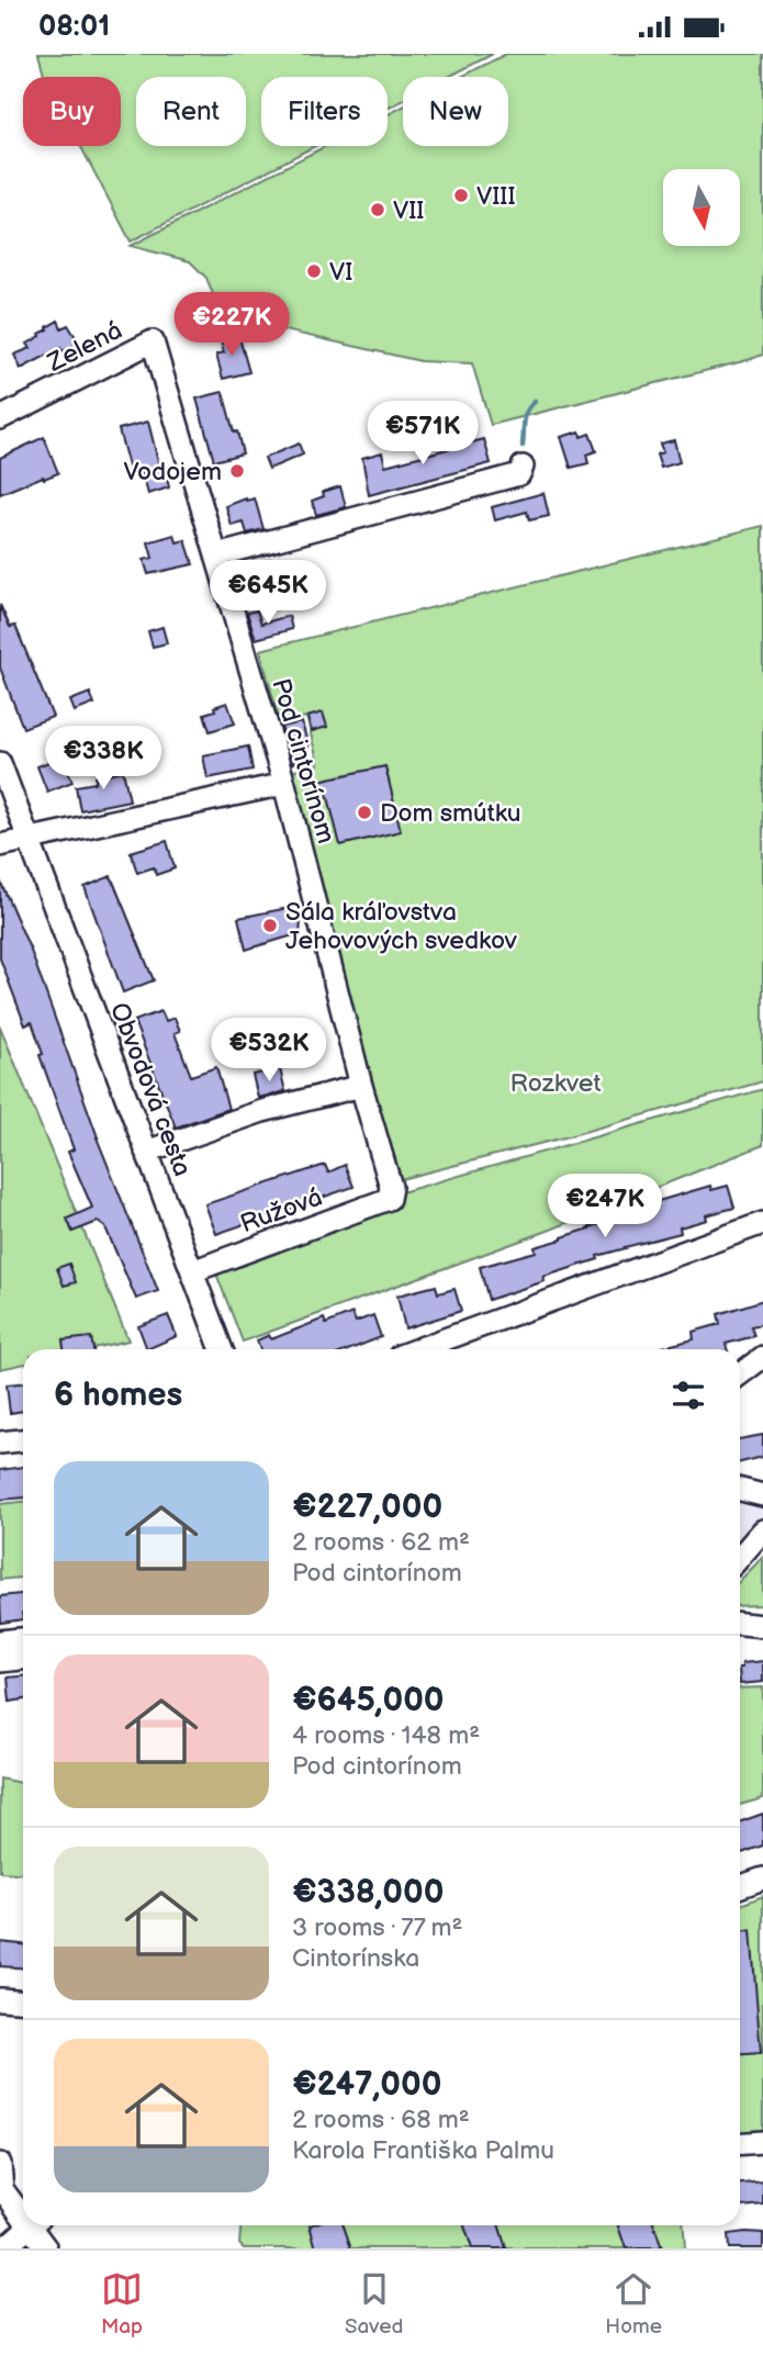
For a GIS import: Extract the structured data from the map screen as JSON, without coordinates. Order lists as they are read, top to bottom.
{
  "streets": {
    "street": [
      "Zelená",
      "Pod cintorínom",
      "Obvodová cesta",
      "Ružová"
    ]
  },
  "crossings": [
    ["Zelená", "Pod cintorínom"],
    ["Pod cintorínom", "Ružová"],
    ["Obvodová cesta", "Ružová"]
  ],
  "parks": ["Rozkvet"],
  "places": [
    "VIII",
    "VII",
    "VI",
    "Vodojem",
    "Dom smútku",
    "Sála kráľovstva Jehovových svedkov"
  ],
  "north": "bottom",
  "page": {
    "status": "08:01",
    "chip": [
      "Buy",
      "Rent",
      "Filters",
      "New"
    ],
    "price": [
      "€227K",
      "€571K",
      "€645K",
      "€338K",
      "€532K",
      "€247K"
    ],
    "heading": "6 homes",
    "list": [
      {
        "name": "€227,000",
        "note": "2 rooms · 62 m² · Pod cintorínom"
      },
      {
        "name": "€645,000",
        "note": "4 rooms · 148 m² · Pod cintorínom"
      },
      {
        "name": "€338,000",
        "note": "3 rooms · 77 m² · Cintorínska"
      },
      {
        "name": "€247,000",
        "note": "2 rooms · 68 m² · Karola Františka Palmu"
      }
    ],
    "tabs": ["Map", "Saved", "Home"]
  }
}
